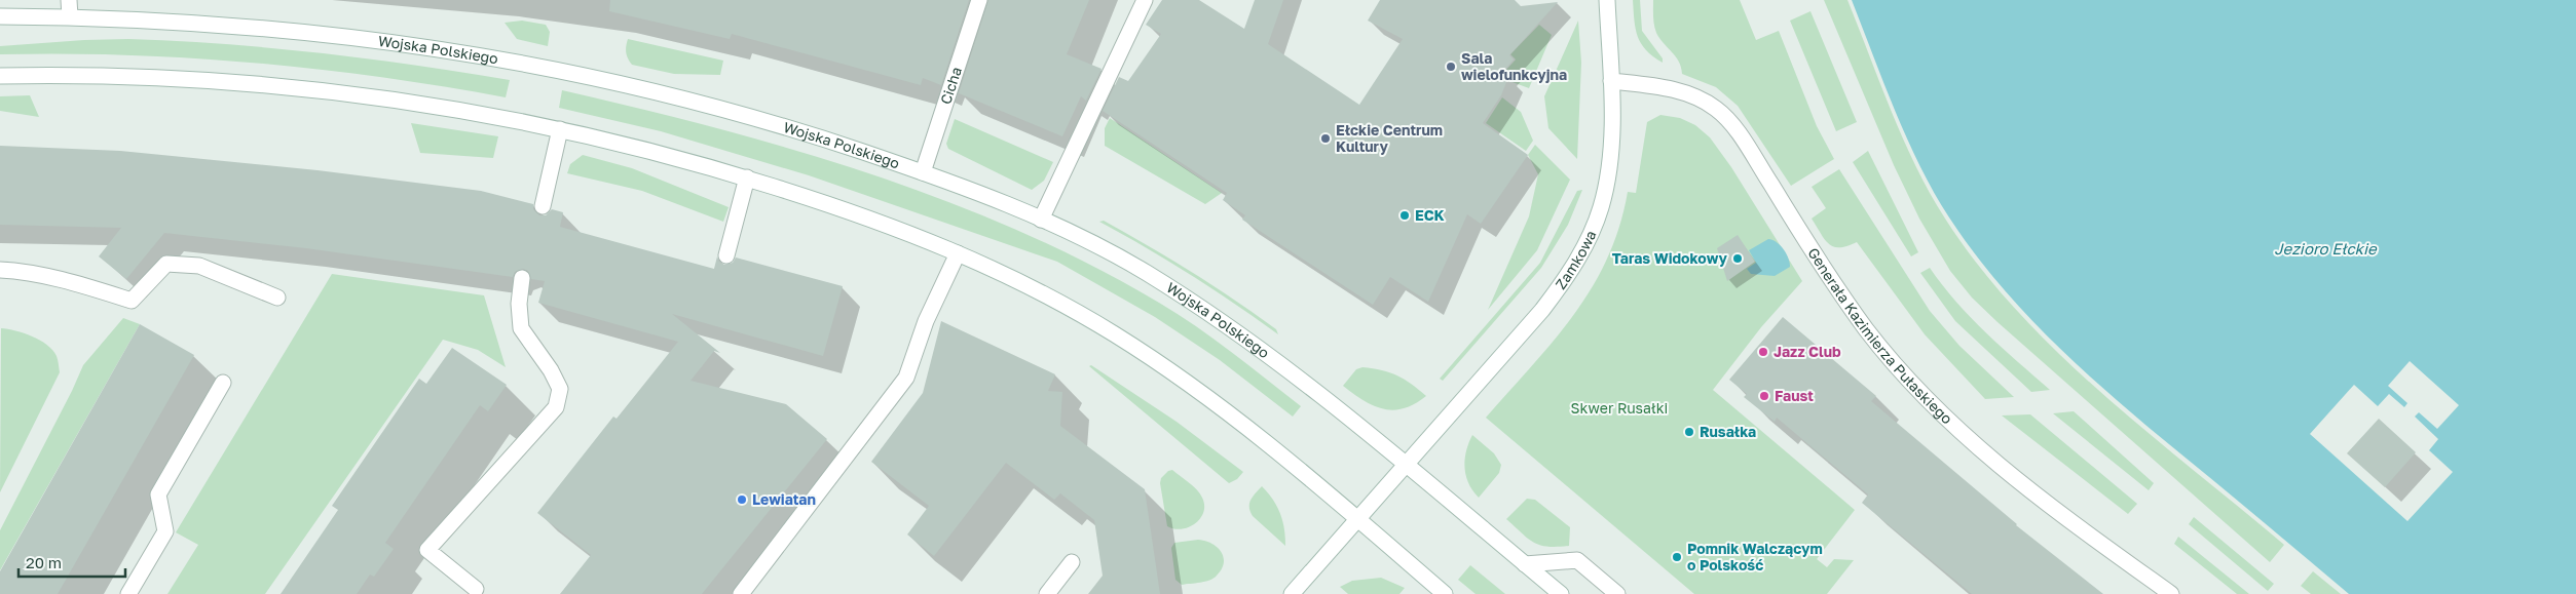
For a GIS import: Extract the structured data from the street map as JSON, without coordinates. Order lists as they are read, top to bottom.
{
  "streets": {
    "street": [
      "Wojska Polskiego",
      "Cicha",
      "Zamkowa",
      "Generała Kazimierza Pułaskiego"
    ]
  },
  "crossings": [
    ["Wojska Polskiego", "Cicha"],
    ["Wojska Polskiego", "Zamkowa"],
    ["Zamkowa", "Generała Kazimierza Pułaskiego"]
  ],
  "water": ["Jezioro Ełckie"],
  "parks": ["Skwer Rusałki"],
  "places": [
    "Sala wielofunkcyjna",
    "Ełckie Centrum Kultury",
    "ECK",
    "Taras Widokowy",
    "Jazz Club",
    "Faust",
    "Rusałka",
    "Lewiatan",
    "Pomnik Walczącym o Polskość"
  ],
  "scale_bar": "20 m"
}
